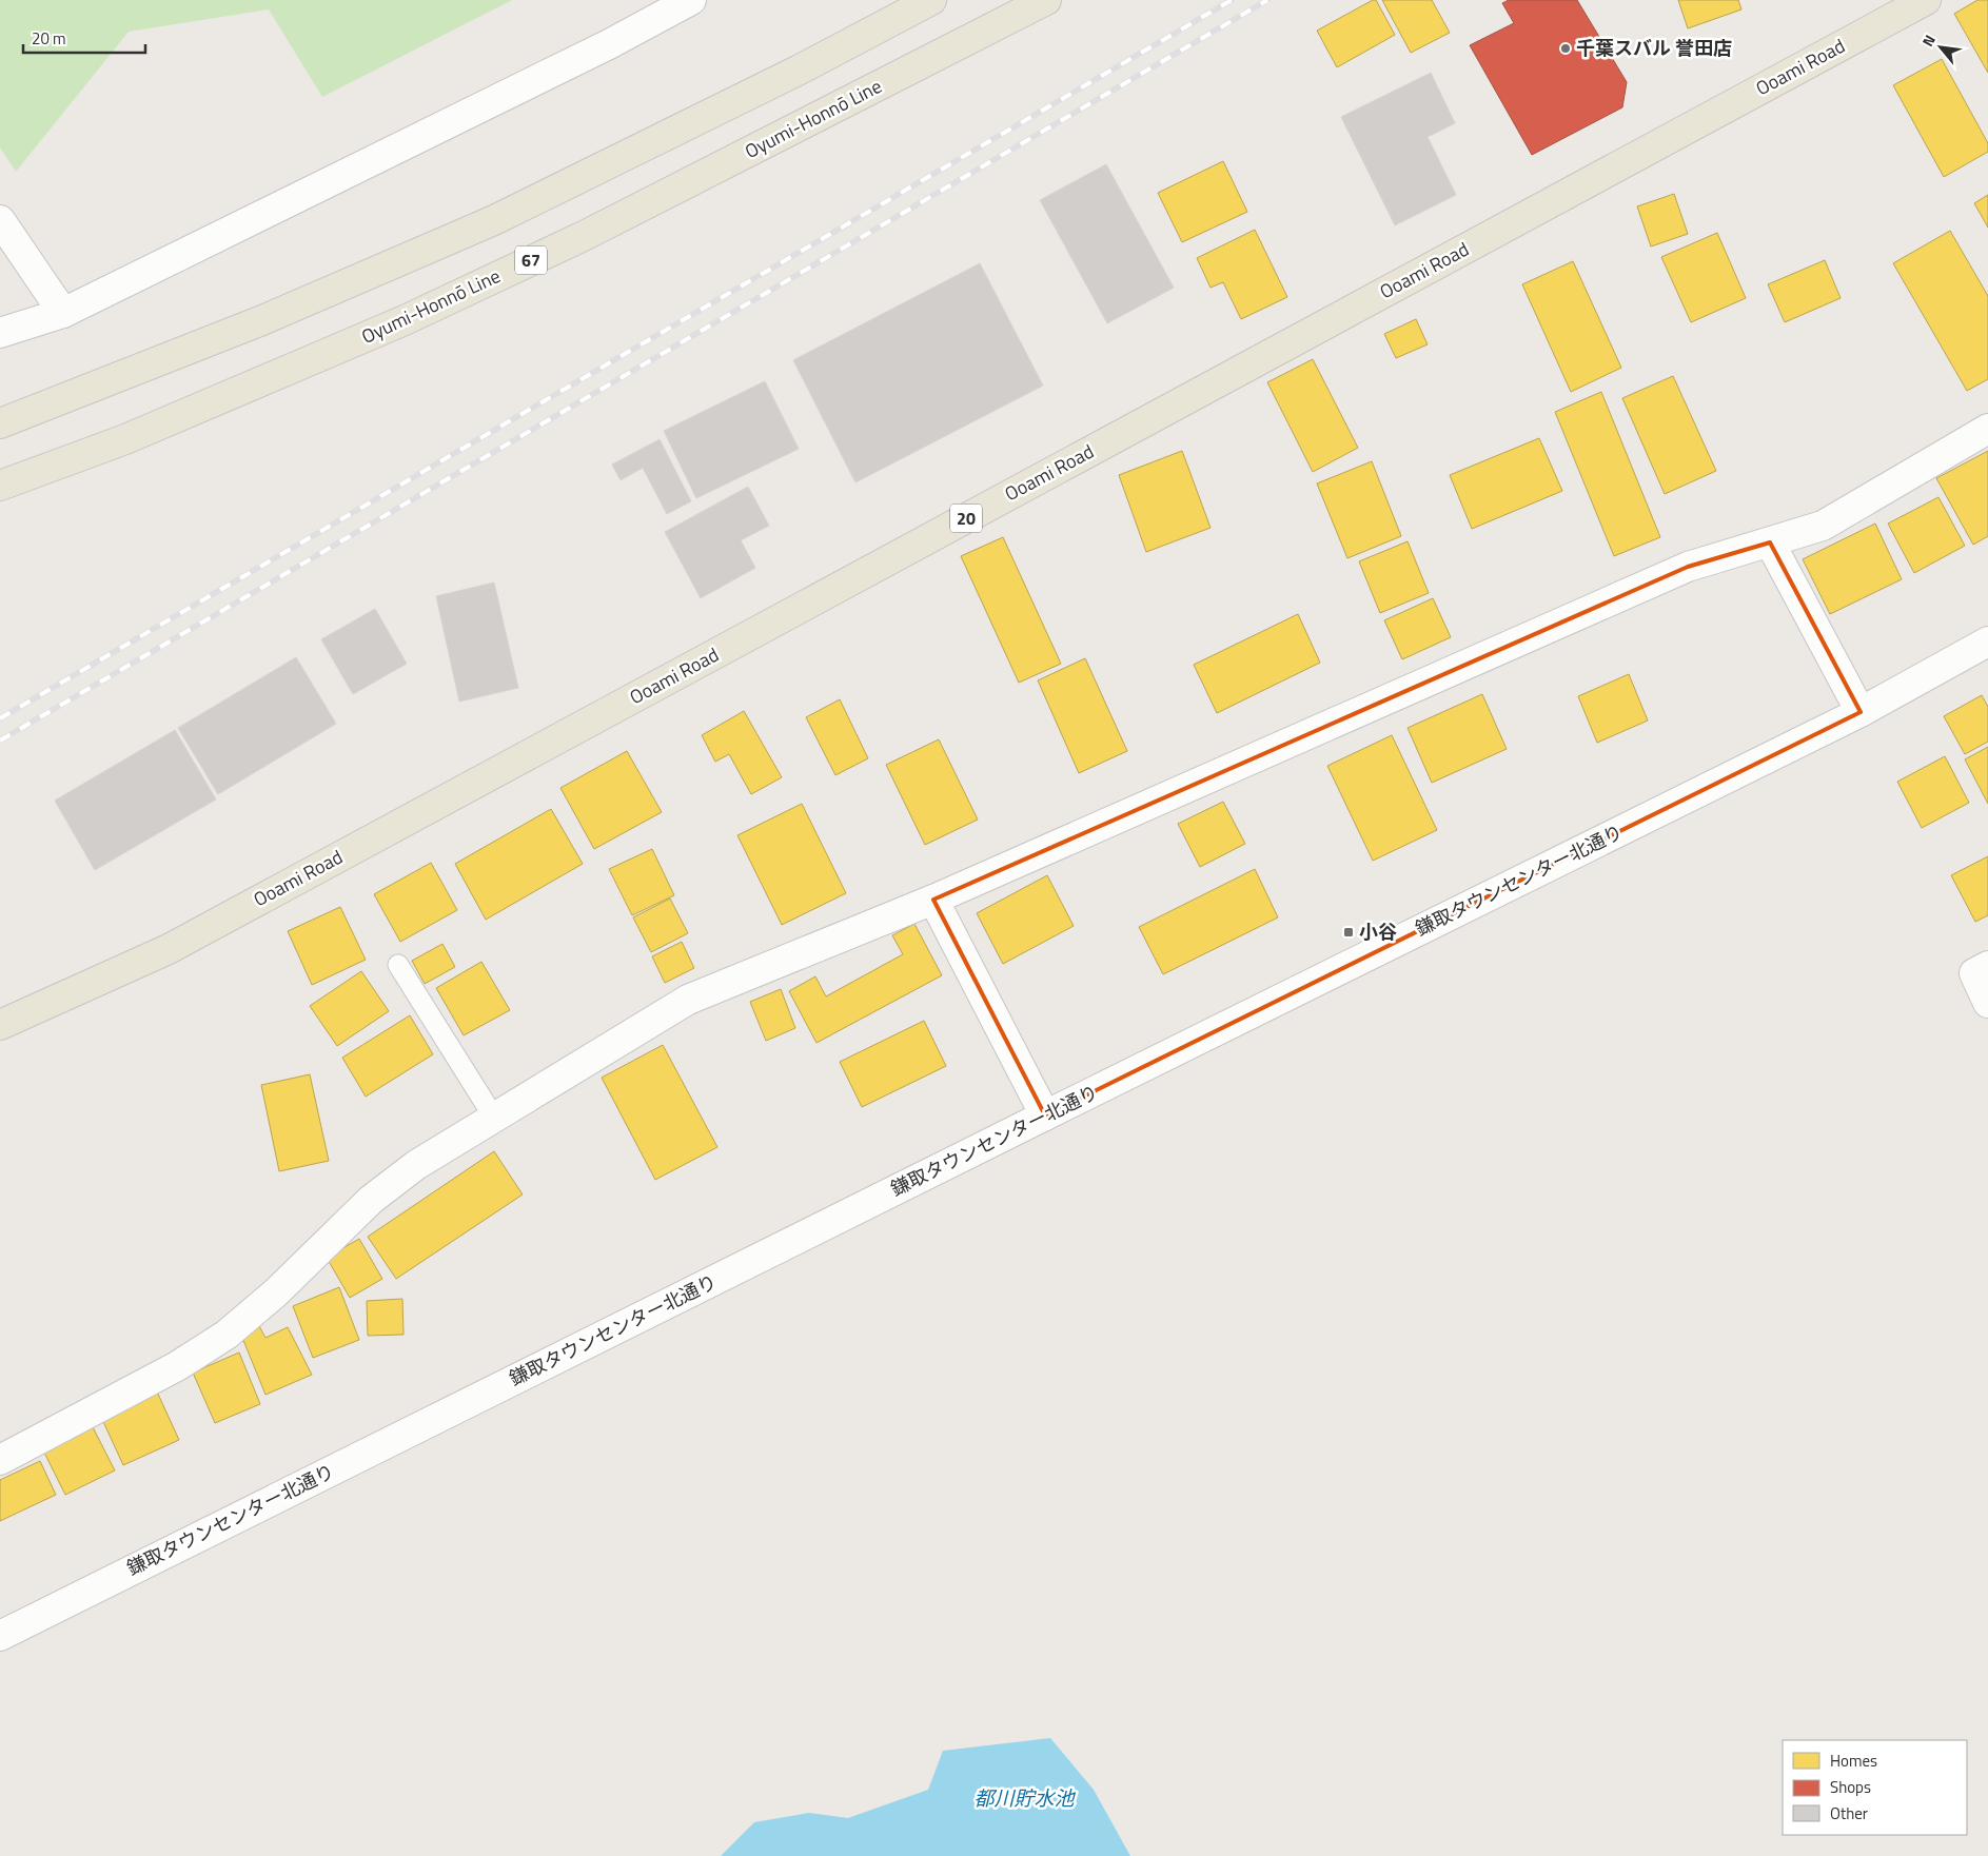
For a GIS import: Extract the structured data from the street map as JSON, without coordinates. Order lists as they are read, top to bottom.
{
  "streets": {
    "main road": [
      "Ooami Road",
      "Oyumi-Honnō Line",
      "67",
      "20"
    ],
    "street": ["鎌取タウンセンター北通り"]
  },
  "water": ["都川貯水池"],
  "places": {
    "other": ["千葉スバル 誉田店"],
    "transit": ["小谷"]
  },
  "legend": ["Homes", "Shops", "Other"],
  "scale_bar": "20 m",
  "north": "top left"
}
